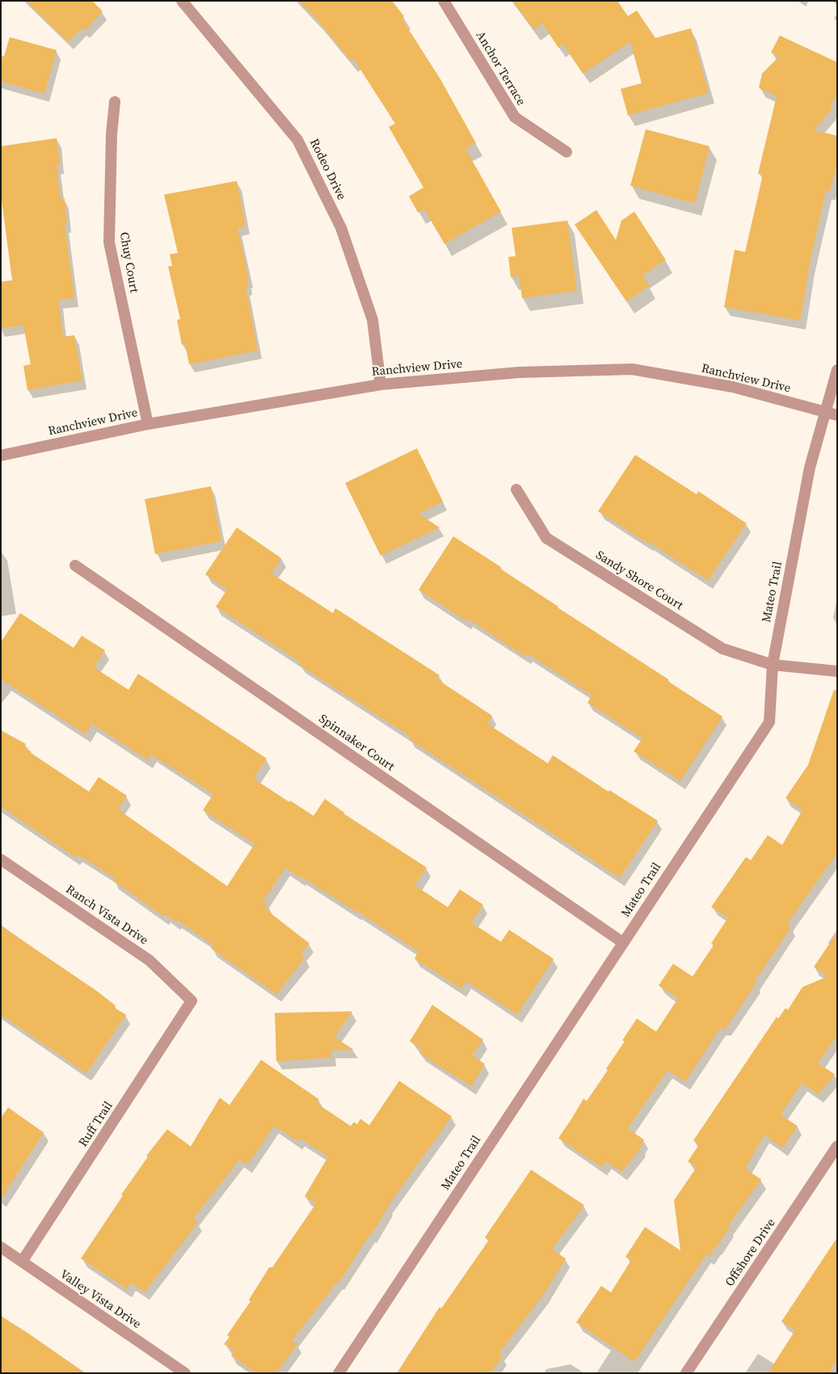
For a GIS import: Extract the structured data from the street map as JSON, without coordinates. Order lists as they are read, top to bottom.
{
  "streets": {
    "street": [
      "Anchor Terrace",
      "Rodeo Drive",
      "Chuy Court",
      "Ranchview Drive",
      "Sandy Shore Court",
      "Mateo Trail",
      "Spinnaker Court",
      "Ranch Vista Drive",
      "Ruff Trail",
      "Offshore Drive",
      "Valley Vista Drive"
    ]
  },
  "crossings": [
    ["Rodeo Drive", "Ranchview Drive"],
    ["Chuy Court", "Ranchview Drive"],
    ["Ranchview Drive", "Mateo Trail"],
    ["Sandy Shore Court", "Mateo Trail"],
    ["Mateo Trail", "Spinnaker Court"],
    ["Ranch Vista Drive", "Ruff Trail"],
    ["Ruff Trail", "Valley Vista Drive"]
  ]
}
